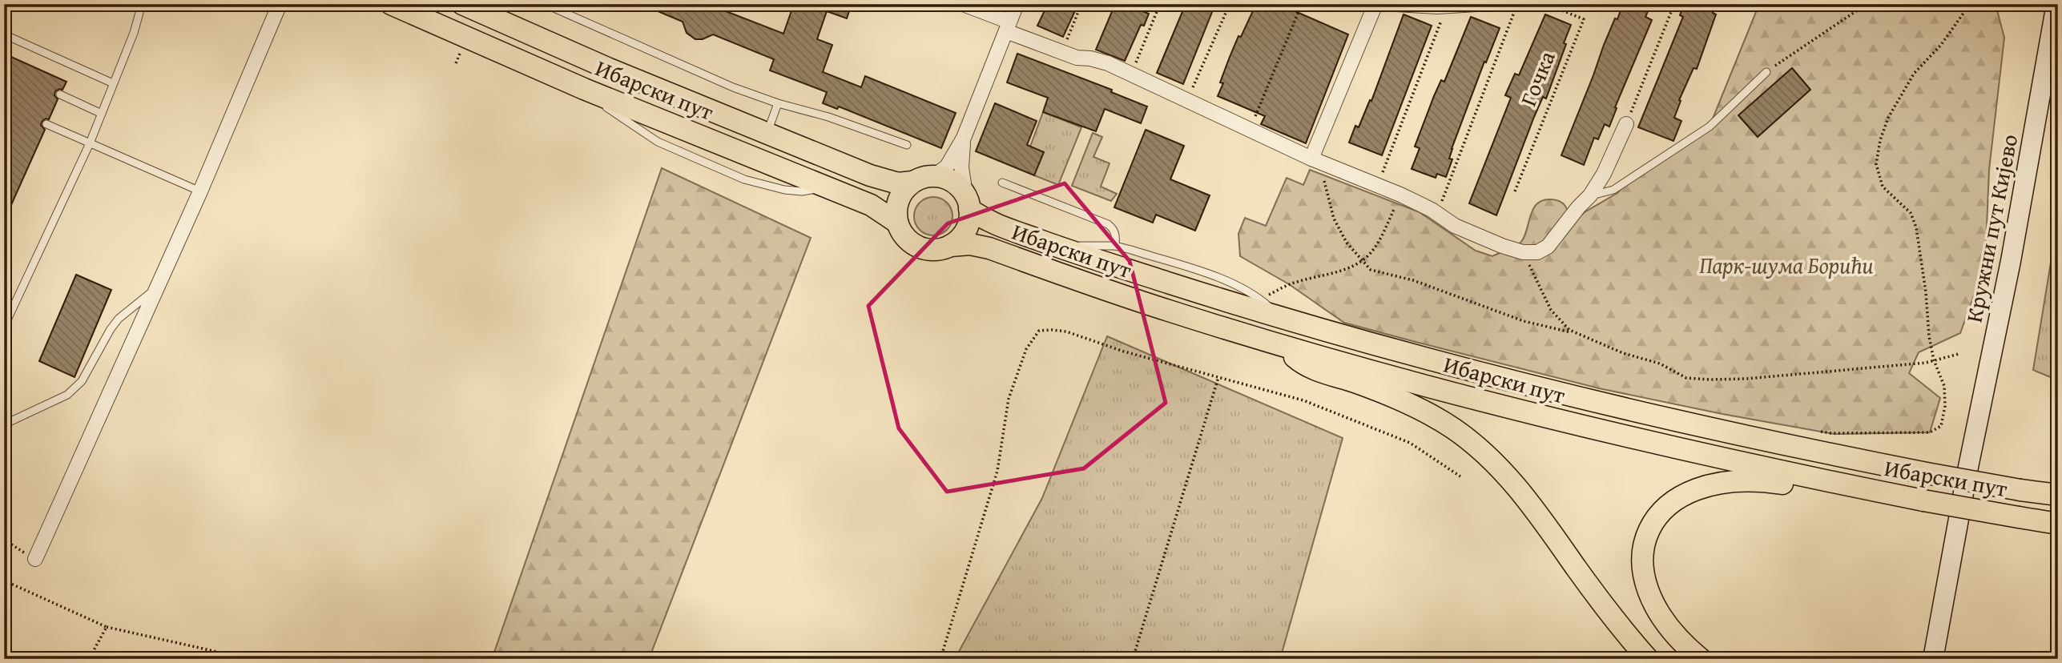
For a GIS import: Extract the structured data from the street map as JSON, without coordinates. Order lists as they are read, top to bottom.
{
  "streets": {
    "main road": ["Ибарски пут", "Кружни пут Кијево"],
    "path": ["Гочка"]
  },
  "parks": ["Парк-шума Борићи"]
}
